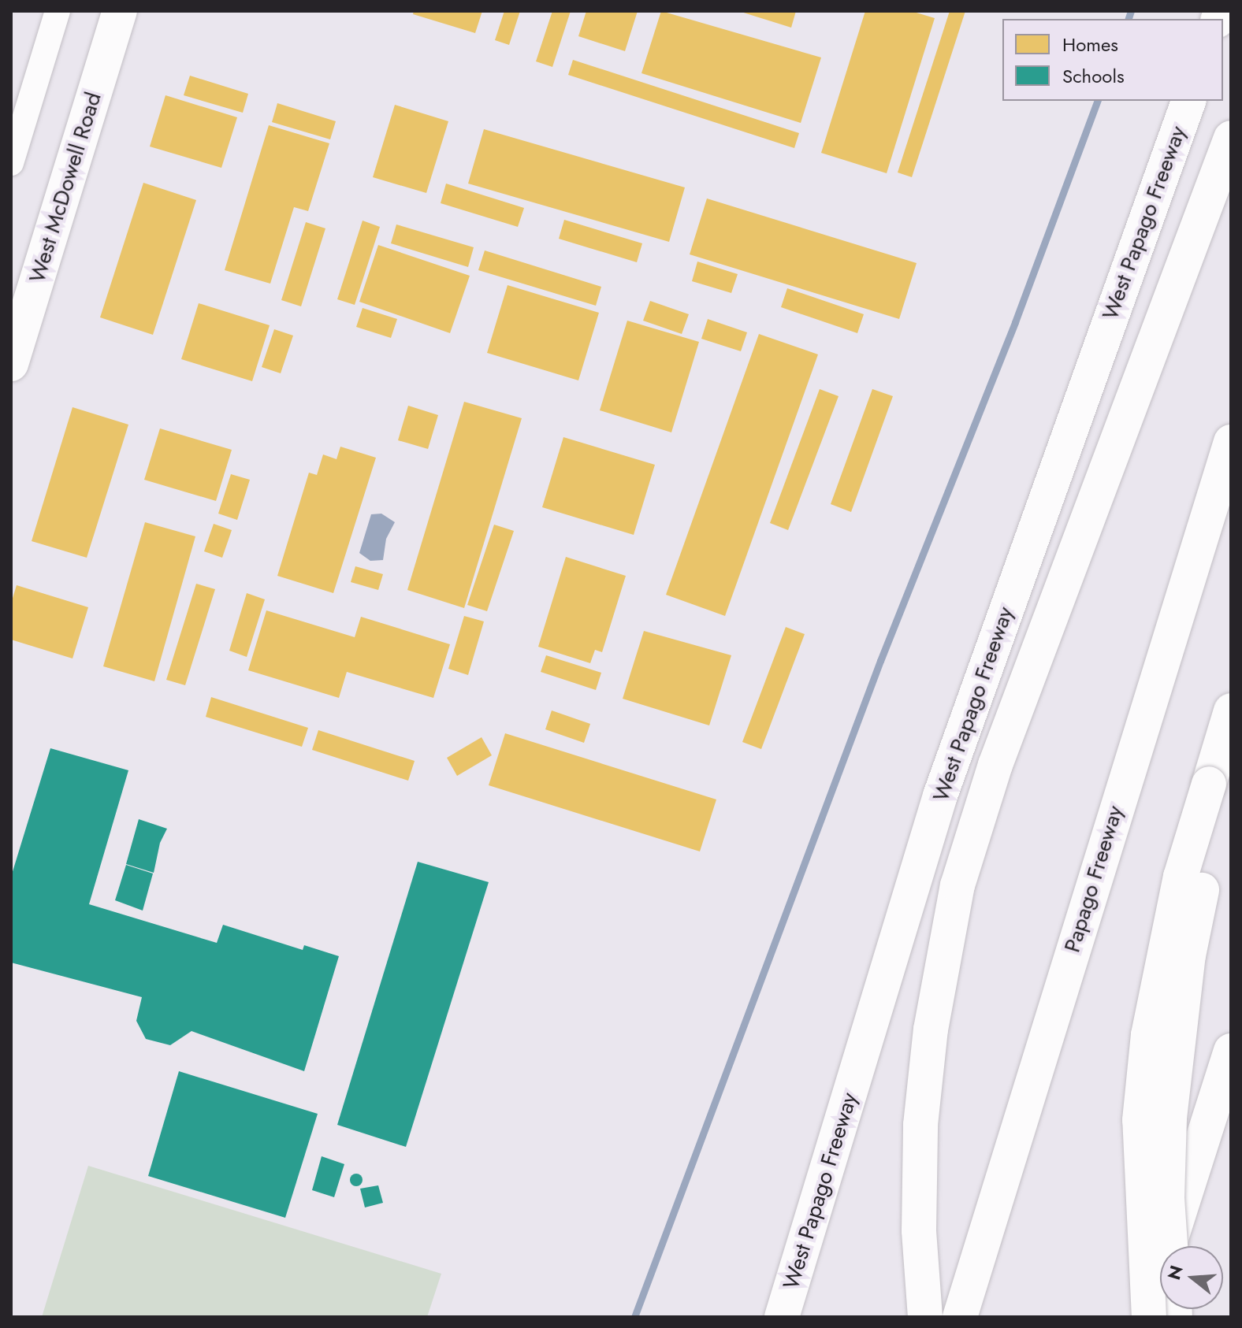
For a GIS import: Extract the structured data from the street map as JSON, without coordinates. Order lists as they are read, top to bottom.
{
  "streets": {
    "main road": ["West McDowell Road", "West Papago Freeway", "Papago Freeway"]
  },
  "legend": ["Homes", "Schools"],
  "north": "left"
}
